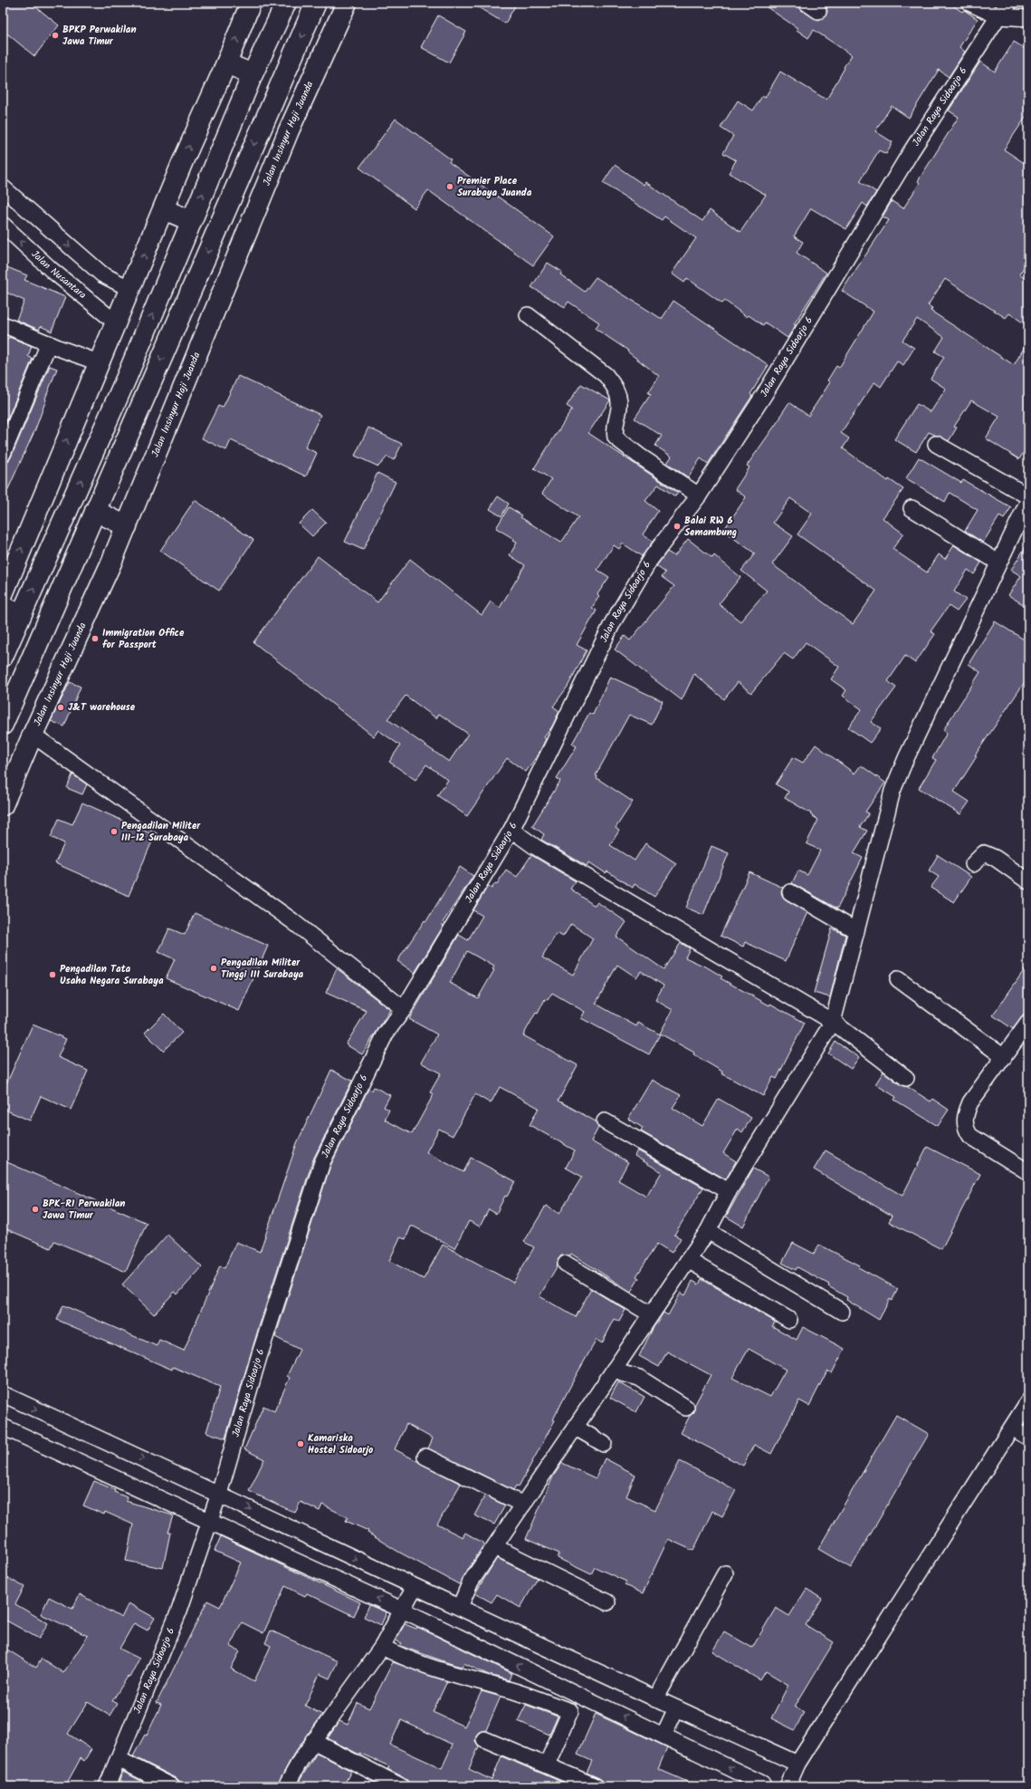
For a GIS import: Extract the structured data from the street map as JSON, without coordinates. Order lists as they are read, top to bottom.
{
  "streets": {
    "main road": ["Jalan Insinyur Haji Juanda"],
    "street": ["Jalan Raya Sidoarjo 6", "Jalan Nusantara"]
  },
  "places": [
    "BPKP Perwakilan Jawa Timur",
    "Premier Place Surabaya Juanda",
    "Balai RW 6 Semambung",
    "Immigration Office for Passport",
    "J&T warehouse",
    "Pengadilan Militer III-12 Surabaya",
    "Pengadilan Militer Tinggi III Surabaya",
    "Pengadilan Tata Usaha Negara Surabaya",
    "BPK-RI Perwakilan Jawa Timur",
    "Kamariska Hostel Sidoarjo"
  ]
}
